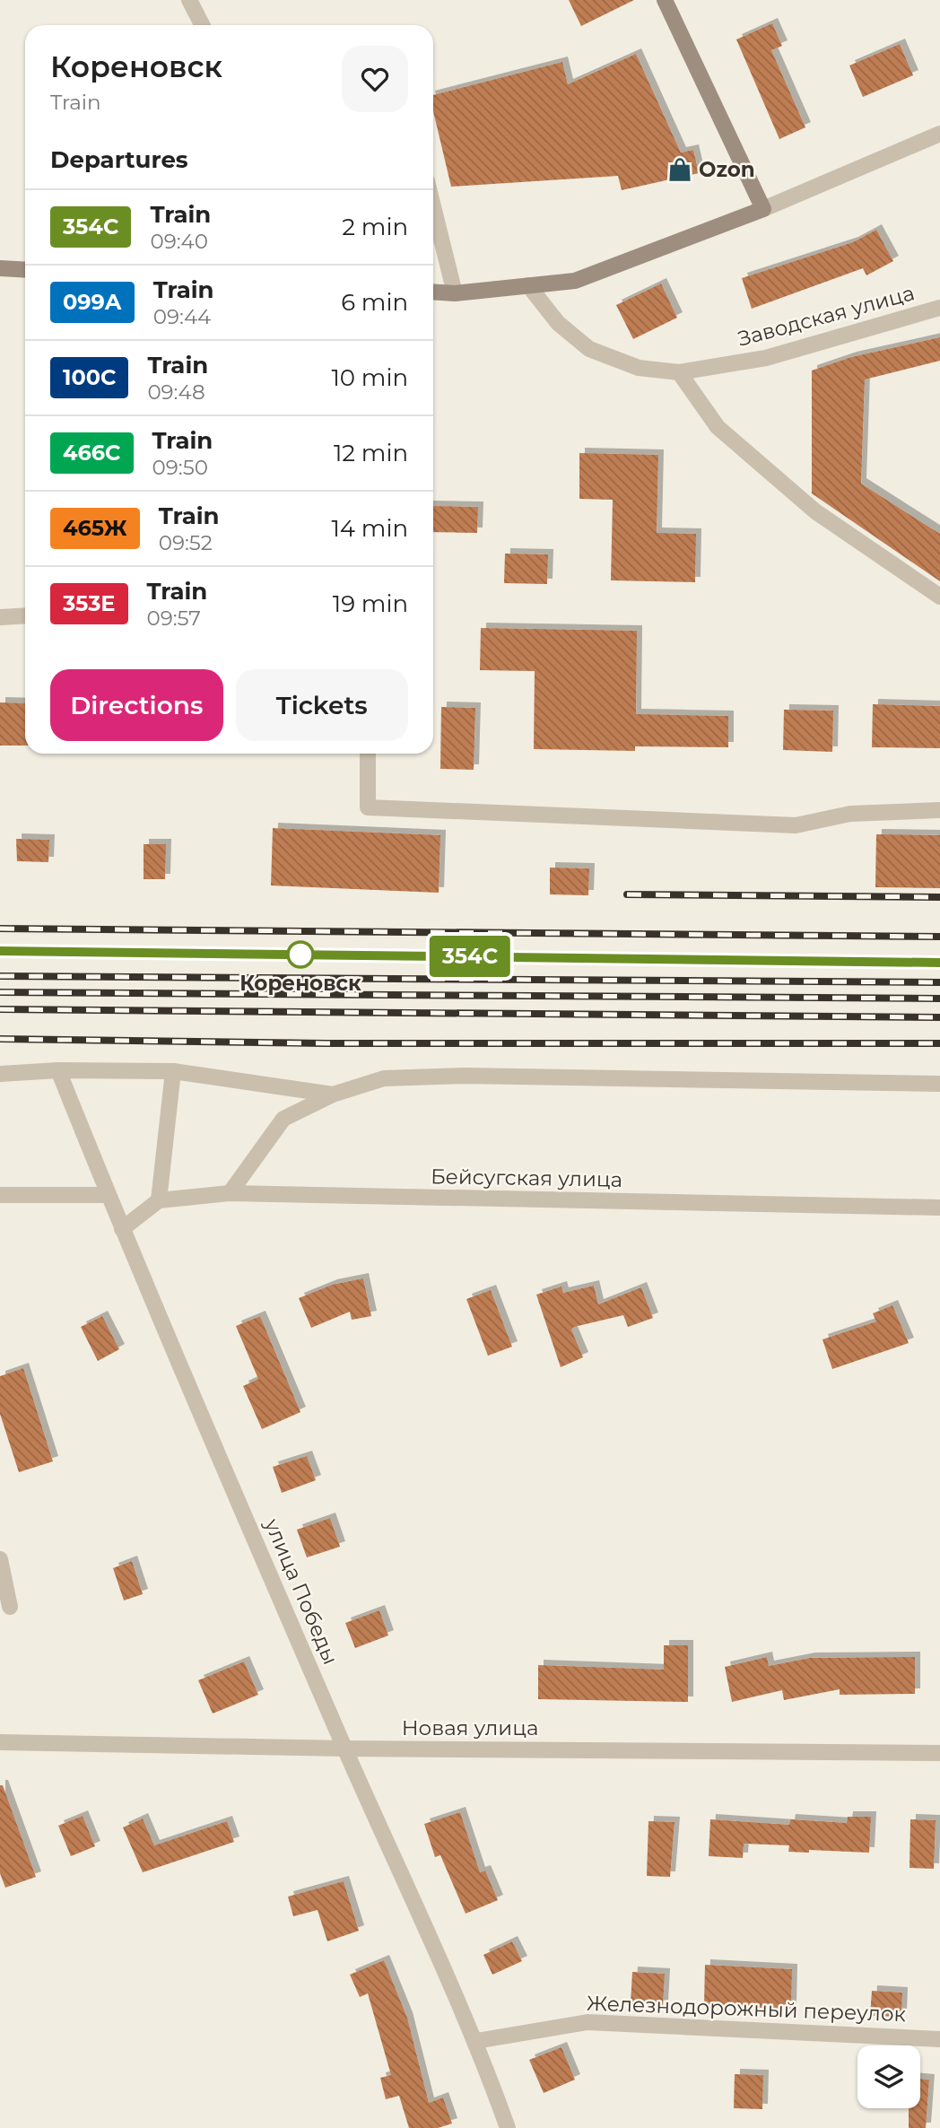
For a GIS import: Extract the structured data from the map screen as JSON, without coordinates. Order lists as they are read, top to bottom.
{
  "streets": {
    "street": [
      "Заводская улица",
      "Бейсугская улица",
      "улица Победы",
      "Новая улица",
      "Железнодорожный переулок"
    ]
  },
  "crossings": [
    ["улица Победы", "Новая улица"],
    ["улица Победы", "Железнодорожный переулок"]
  ],
  "places": {
    "shop": ["Ozon"],
    "other": ["Кореновск"]
  },
  "page": {
    "on_map": "354С",
    "heading": [
      ["Кореновск", "Train"],
      "Departures"
    ],
    "list": [
      {
        "mark": "354С",
        "name": "Train",
        "note": "09:40",
        "value": "2 min"
      },
      {
        "mark": "099А",
        "name": "Train",
        "note": "09:44",
        "value": "6 min"
      },
      {
        "mark": "100C",
        "name": "Train",
        "note": "09:48",
        "value": "10 min"
      },
      {
        "mark": "466С",
        "name": "Train",
        "note": "09:50",
        "value": "12 min"
      },
      {
        "mark": "465Ж",
        "name": "Train",
        "note": "09:52",
        "value": "14 min"
      },
      {
        "mark": "353Е",
        "name": "Train",
        "note": "09:57",
        "value": "19 min"
      }
    ],
    "buttons": ["Directions", "Tickets"]
  }
}
